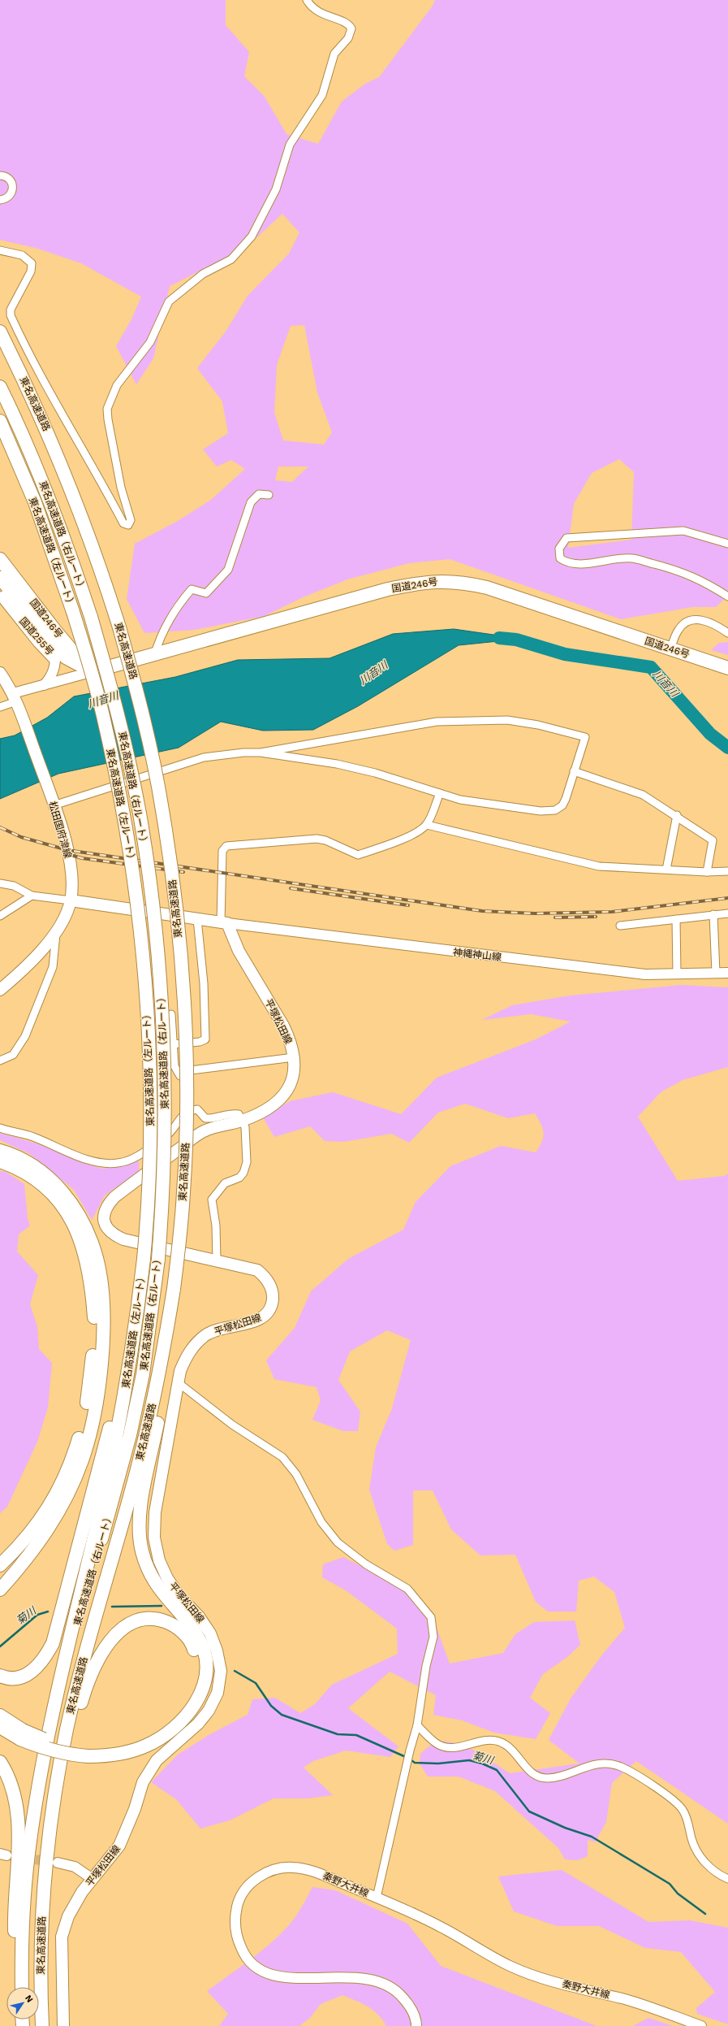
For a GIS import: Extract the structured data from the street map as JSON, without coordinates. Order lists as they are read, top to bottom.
{
  "streets": {
    "highway": [
      "東名高速道路",
      "東名高速道路（右ルート）",
      "東名高速道路（左ルート）",
      "国道246号",
      "国道255号"
    ],
    "main road": [
      "松田国府津線",
      "神縄神山線",
      "平塚松田線",
      "秦野大井線"
    ]
  },
  "crossings": [
    ["東名高速道路", "東名高速道路（右ルート）"],
    ["東名高速道路", "東名高速道路（左ルート）"],
    ["東名高速道路（右ルート）", "東名高速道路（左ルート）"],
    ["国道246号", "国道255号"],
    ["神縄神山線", "平塚松田線"]
  ],
  "water": ["川音川", "菊川"],
  "north": "top right"
}
